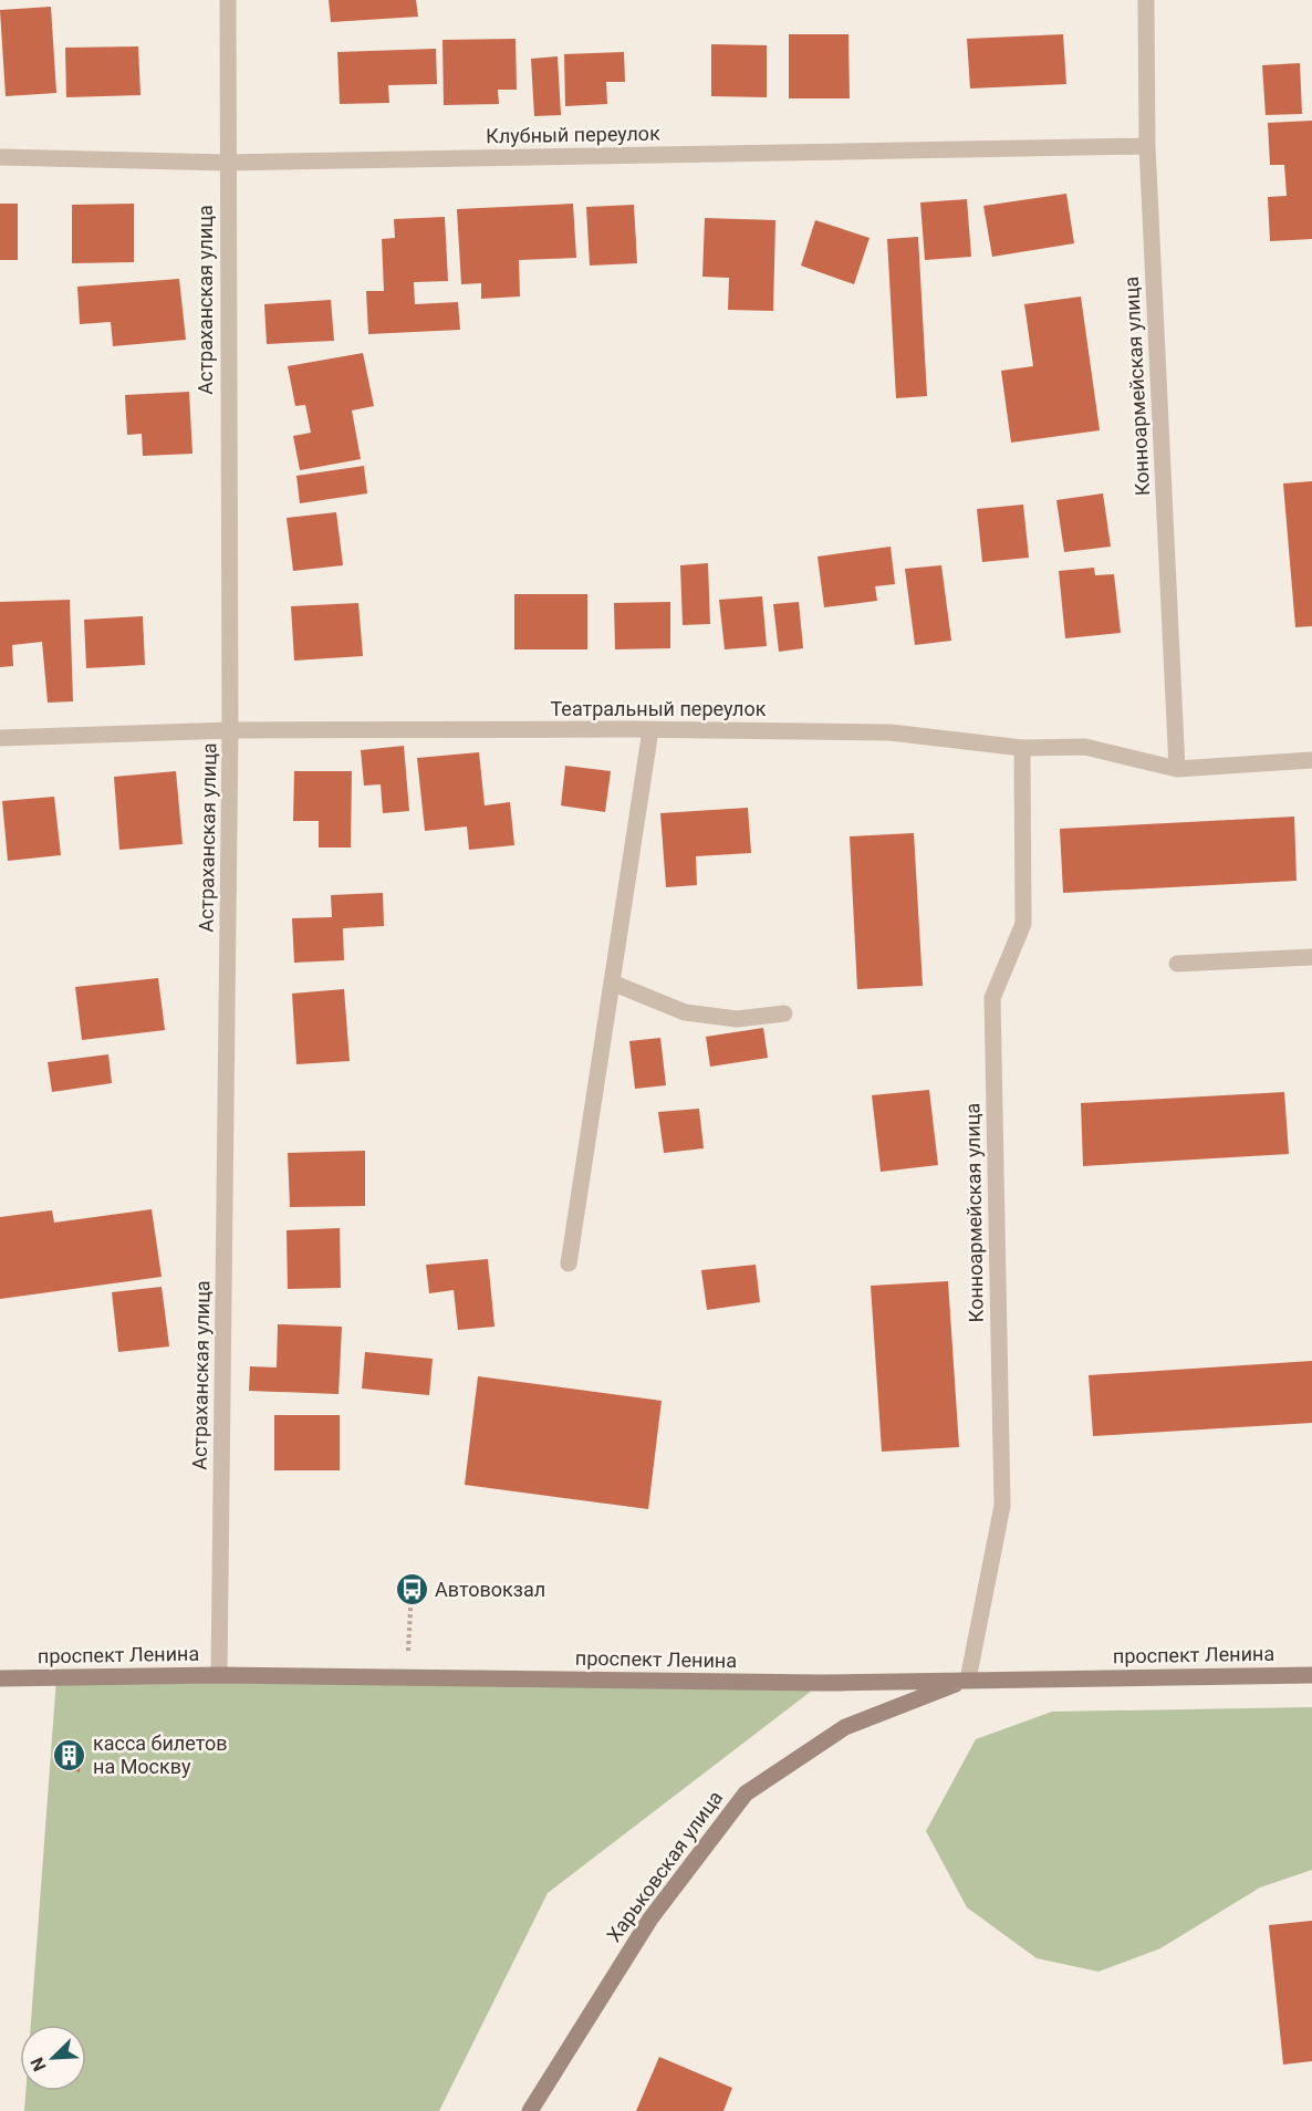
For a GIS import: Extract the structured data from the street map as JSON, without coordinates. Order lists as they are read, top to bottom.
{
  "streets": {
    "main road": ["проспект Ленина", "Харьковская улица"],
    "street": [
      "Клубный переулок",
      "Астраханская улица",
      "Конноармейская улица",
      "Театральный переулок"
    ]
  },
  "crossings": [
    ["Клубный переулок", "Астраханская улица"],
    ["Клубный переулок", "Конноармейская улица"],
    ["Астраханская улица", "Театральный переулок"],
    ["Астраханская улица", "проспект Ленина"],
    ["Конноармейская улица", "Театральный переулок"],
    ["Конноармейская улица", "проспект Ленина"],
    ["Конноармейская улица", "Харьковская улица"],
    ["проспект Ленина", "Харьковская улица"]
  ],
  "places": {
    "bus stop": ["Автовокзал"],
    "building": ["касса билетов на Москву"]
  },
  "north": "bottom left"
}
